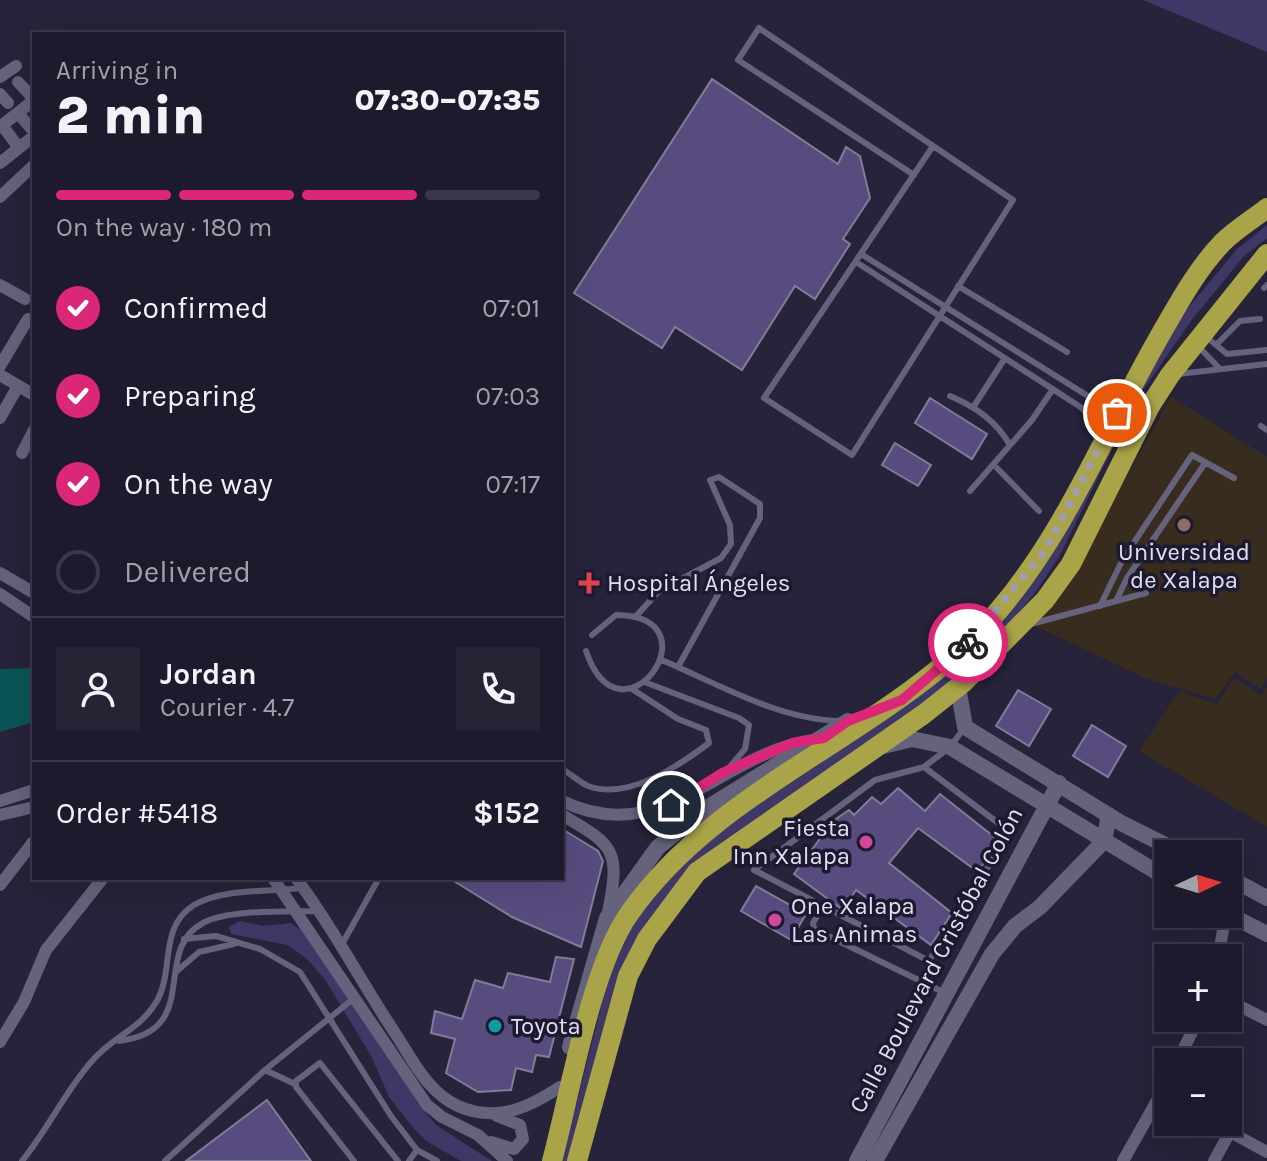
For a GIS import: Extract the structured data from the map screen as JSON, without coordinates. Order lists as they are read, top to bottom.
{
  "streets": {
    "street": ["Calle Boulevard Cristóbal Colón"]
  },
  "places": {
    "other": [
      "Universidad de Xalapa",
      "Fiesta Inn Xalapa",
      "One Xalapa Las Animas",
      "Toyota"
    ],
    "health": ["Hospital Ángeles"]
  },
  "north": "right",
  "page": {
    "heading": ["2 min", "Arriving in", "07:30–07:35"],
    "panel": [
      "Jordan",
      "Courier · 4.7",
      "Order #5418",
      "$152"
    ],
    "bar": "On the way · 180 m",
    "list": [
      ["Confirmed", "07:01"],
      ["Preparing", "07:03"],
      ["On the way", "07:17"],
      "Delivered"
    ],
    "map_buttons": ["+", "−"]
  }
}
